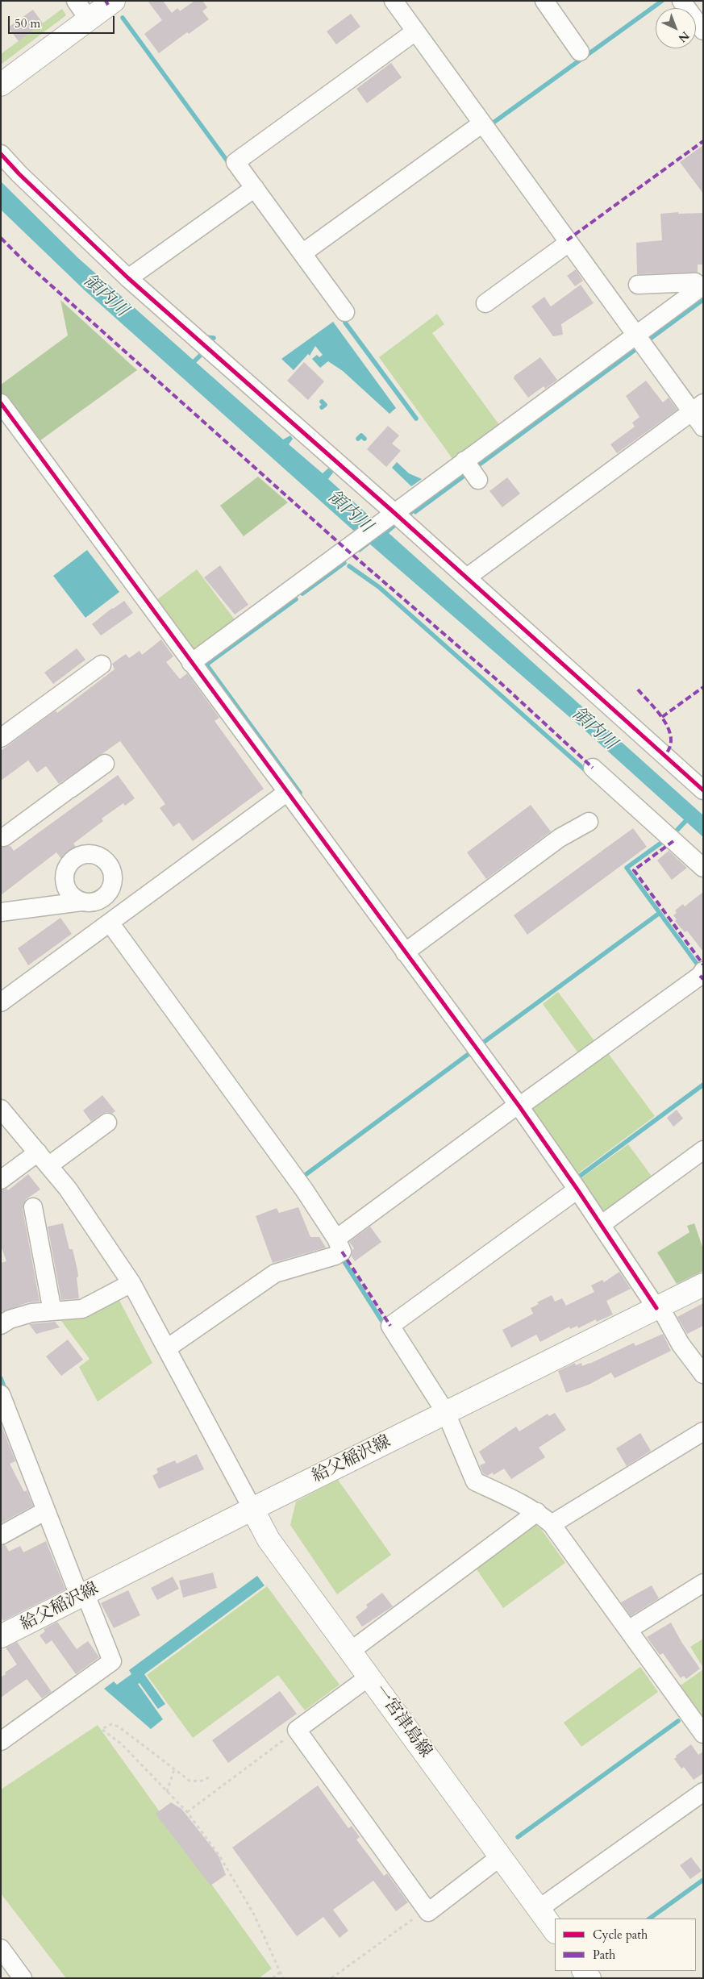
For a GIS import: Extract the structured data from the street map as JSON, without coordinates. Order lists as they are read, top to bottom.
{
  "streets": {
    "main road": ["給父稲沢線", "一宮津島線"]
  },
  "crossings": [
    ["給父稲沢線", "一宮津島線"]
  ],
  "water": ["領内川"],
  "legend": ["Cycle path", "Path"],
  "scale_bar": "50 m",
  "north": "bottom right"
}
